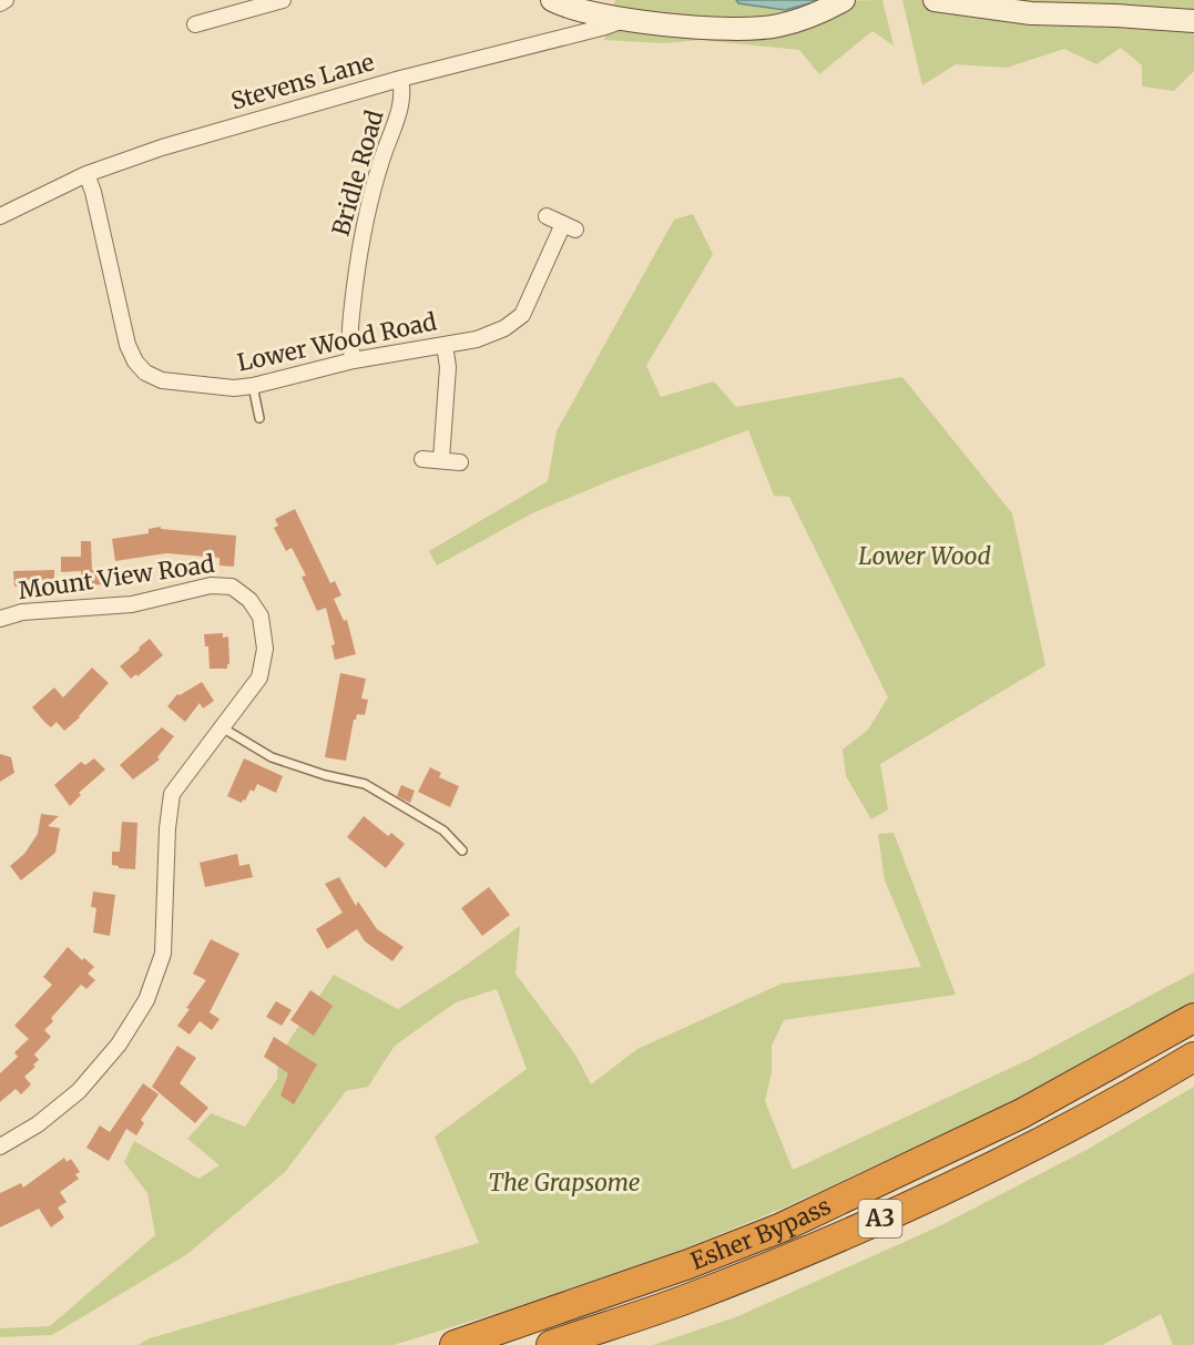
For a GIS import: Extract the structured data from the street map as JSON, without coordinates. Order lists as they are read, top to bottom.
{
  "streets": {
    "highway": ["A3", "Esher Bypass"],
    "street": [
      "Stevens Lane",
      "Bridle Road",
      "Lower Wood Road",
      "Mount View Road"
    ]
  },
  "crossings": [
    ["Stevens Lane", "Bridle Road"],
    ["Stevens Lane", "Lower Wood Road"],
    ["Bridle Road", "Lower Wood Road"]
  ],
  "parks": ["Lower Wood", "The Grapsome"]
}
